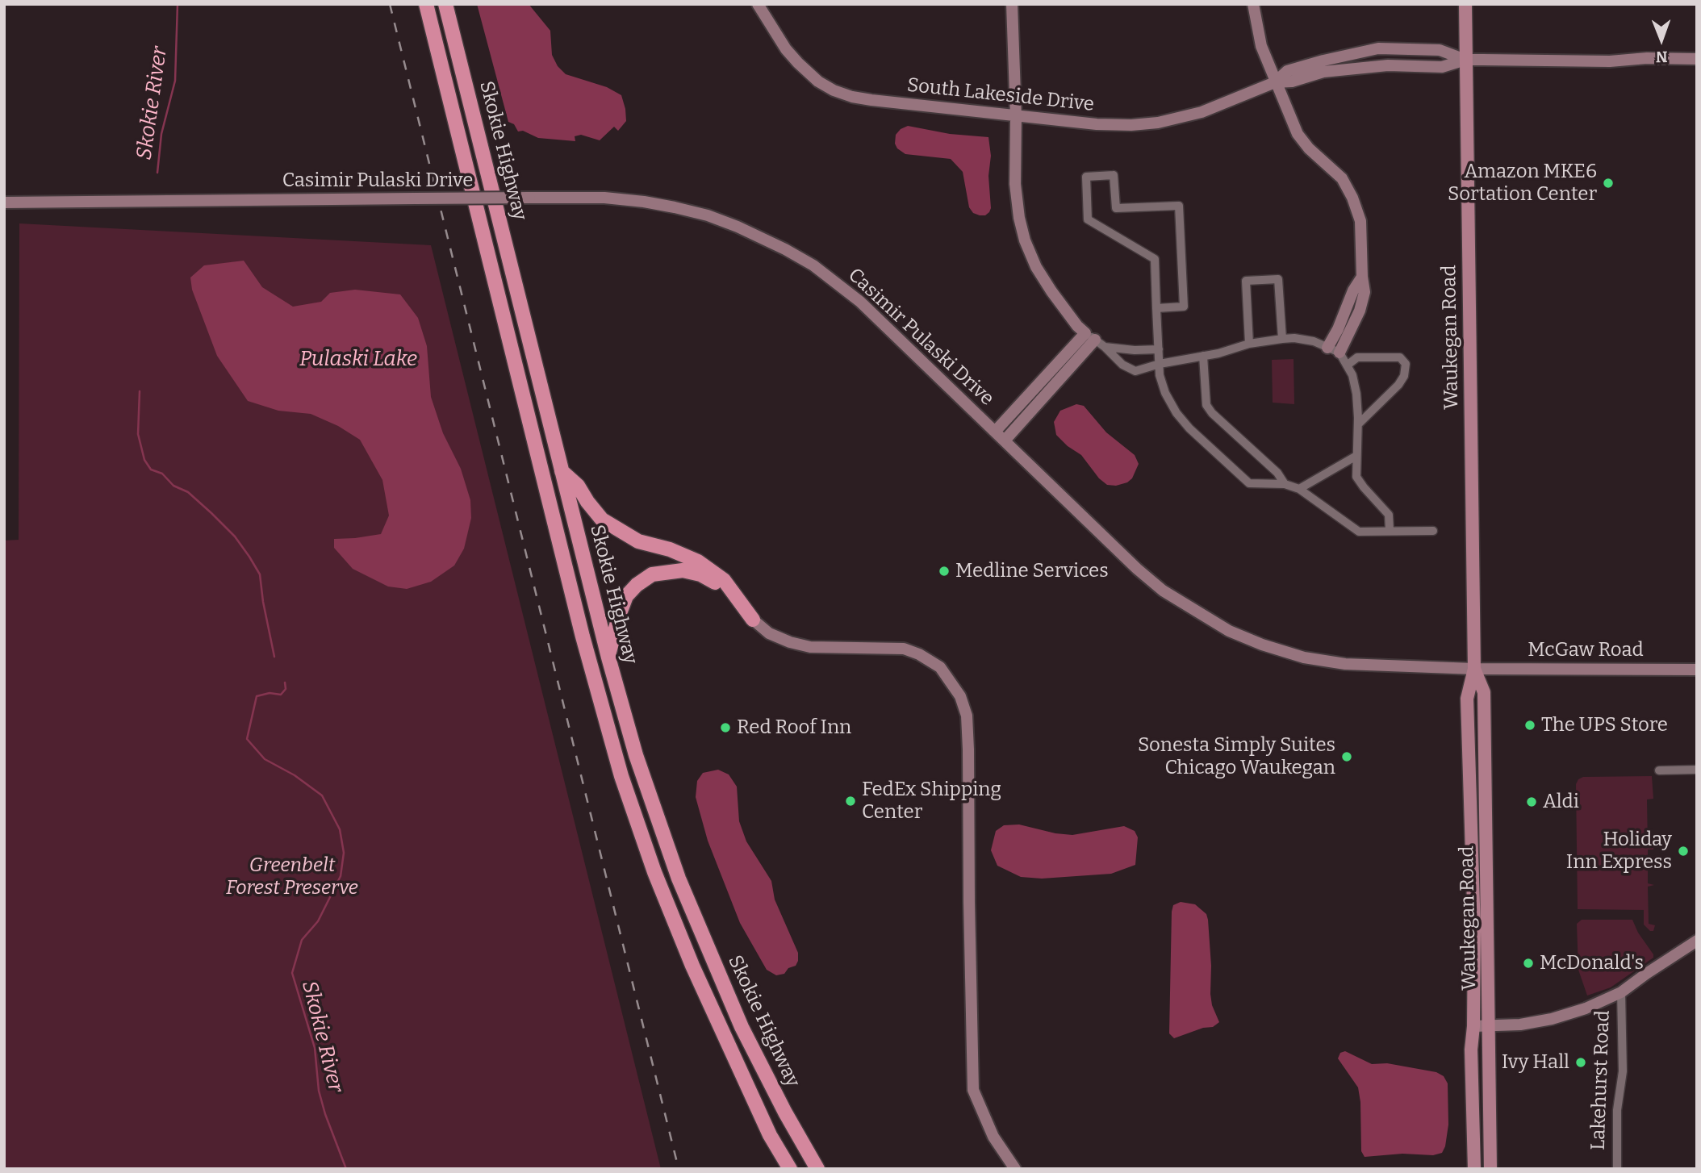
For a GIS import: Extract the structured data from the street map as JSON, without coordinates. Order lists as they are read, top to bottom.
{
  "streets": {
    "highway": ["Skokie Highway"],
    "main road": ["Waukegan Road"],
    "street": [
      "South Lakeside Drive",
      "Casimir Pulaski Drive",
      "McGaw Road",
      "Lakehurst Road"
    ]
  },
  "crossings": [
    ["South Lakeside Drive", "Waukegan Road"],
    ["Casimir Pulaski Drive", "Waukegan Road"],
    ["Casimir Pulaski Drive", "McGaw Road"],
    ["Waukegan Road", "McGaw Road"],
    ["Waukegan Road", "Lakehurst Road"]
  ],
  "water": ["Skokie River", "Pulaski Lake"],
  "parks": ["Greenbelt Forest Preserve"],
  "places": [
    "Amazon MKE6 Sortation Center",
    "Medline Services",
    "The UPS Store",
    "Red Roof Inn",
    "Sonesta Simply Suites Chicago Waukegan",
    "FedEx Shipping Center",
    "Aldi",
    "Holiday Inn Express",
    "McDonald's",
    "Ivy Hall"
  ],
  "north": "bottom"
}
